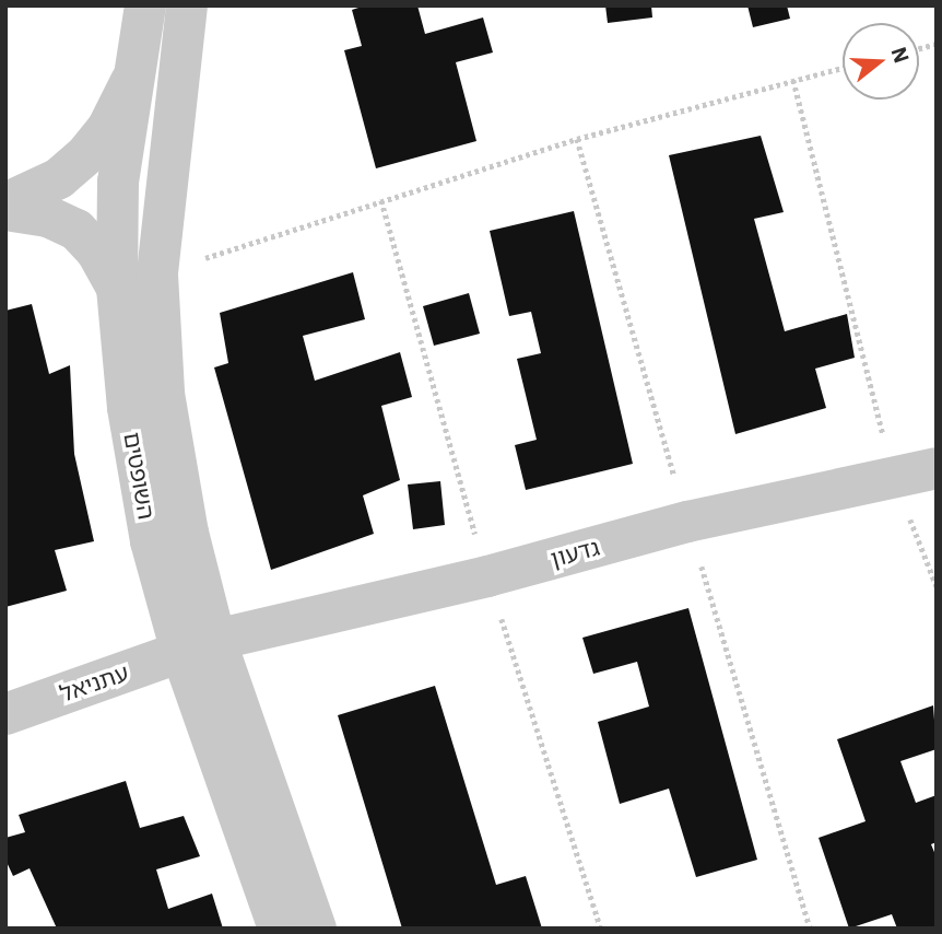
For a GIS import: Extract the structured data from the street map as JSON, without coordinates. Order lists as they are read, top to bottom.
{
  "streets": {
    "street": ["השופטים", "גדעון", "עתניאל"]
  },
  "crossings": [
    ["השופטים", "גדעון"],
    ["השופטים", "עתניאל"],
    ["גדעון", "עתניאל"]
  ],
  "north": "right"
}
